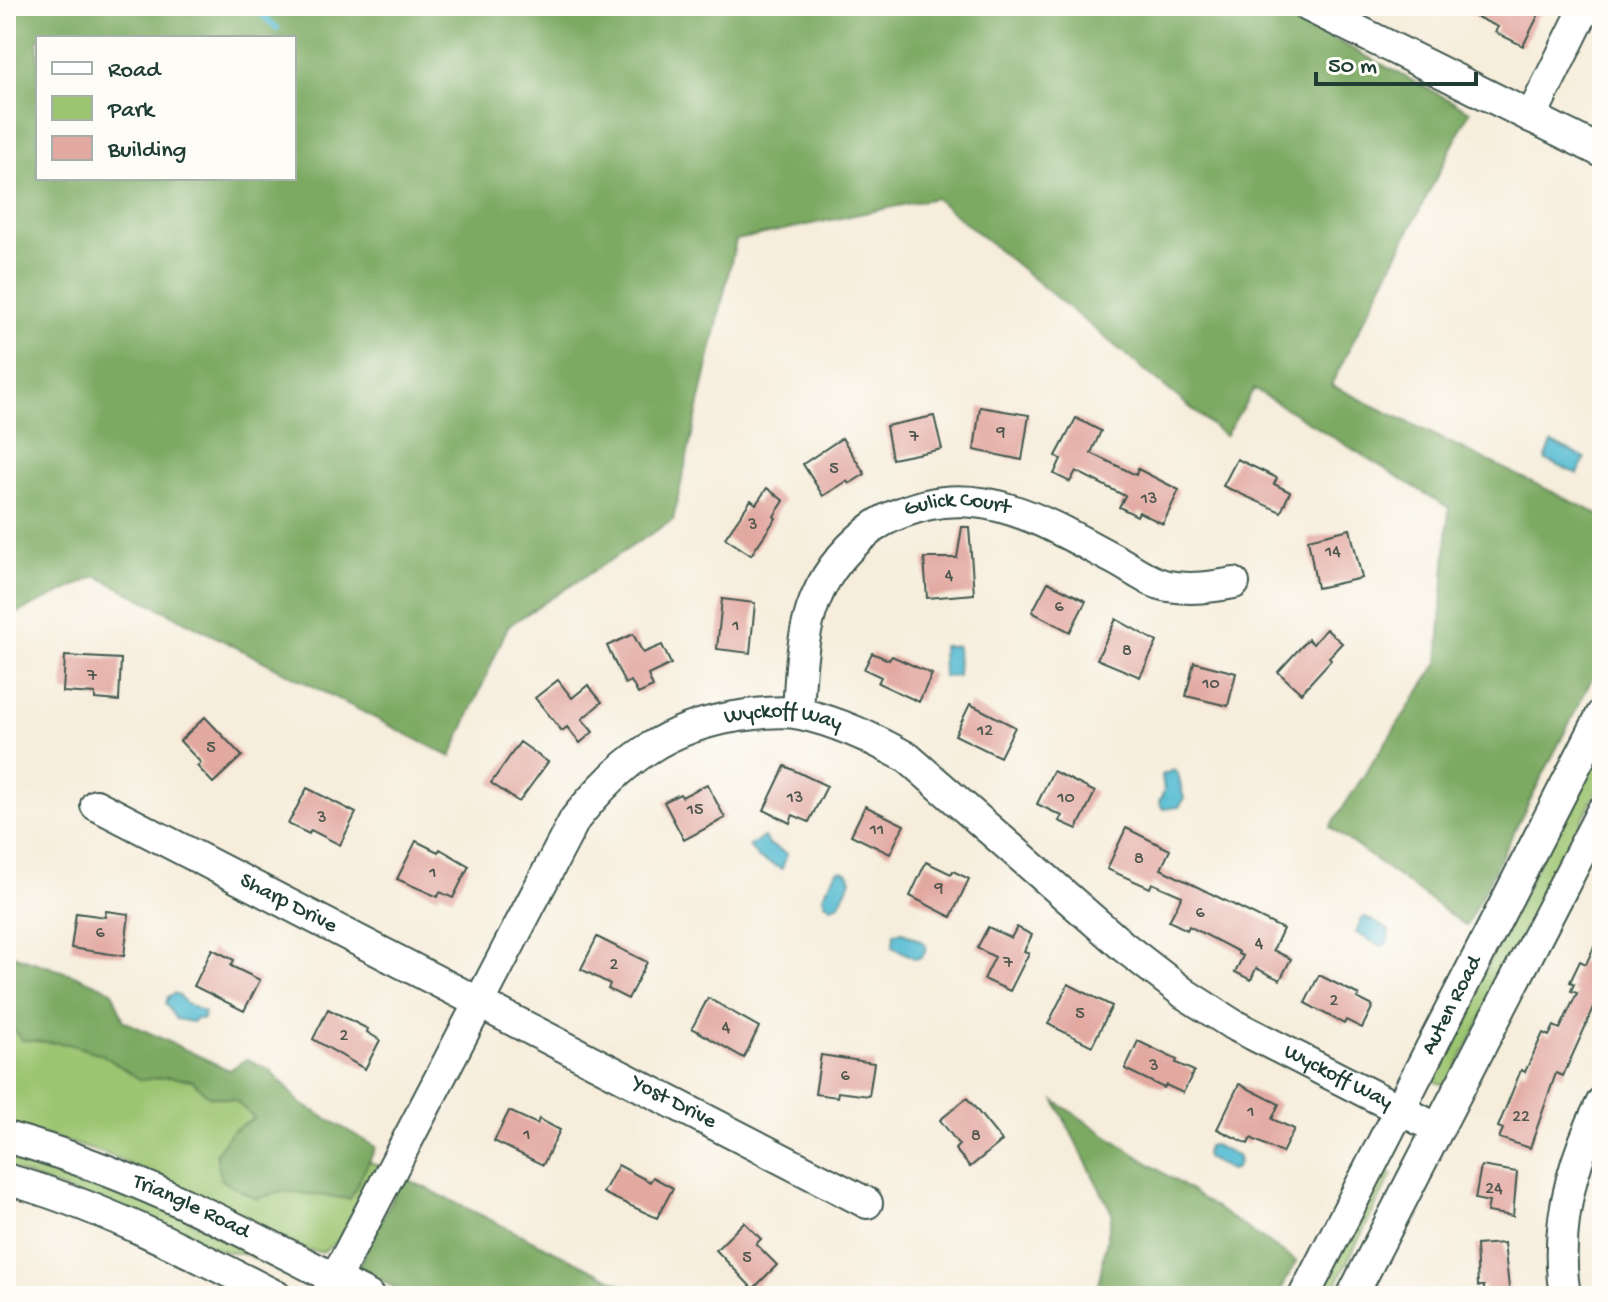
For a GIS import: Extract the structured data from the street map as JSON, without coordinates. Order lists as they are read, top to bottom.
{
  "streets": {
    "street": [
      "Gulick Court",
      "Wyckoff Way",
      "Sharp Drive",
      "Auten Road",
      "Yost Drive",
      "Triangle Road"
    ]
  },
  "crossings": [
    ["Gulick Court", "Wyckoff Way"],
    ["Wyckoff Way", "Sharp Drive"],
    ["Wyckoff Way", "Auten Road"],
    ["Wyckoff Way", "Yost Drive"],
    ["Wyckoff Way", "Triangle Road"],
    ["Sharp Drive", "Yost Drive"]
  ],
  "house_numbers": [
    "9",
    "7",
    "5",
    "13",
    "3",
    "14",
    "4",
    "6",
    "1",
    "8",
    "7",
    "10",
    "12",
    "5",
    "13",
    "10",
    "15",
    "3",
    "11",
    "8",
    "1",
    "9",
    "6",
    "6",
    "4",
    "7",
    "2",
    "2",
    "5",
    "4",
    "2",
    "3",
    "6",
    "1",
    "22",
    "1",
    "8",
    "24",
    "5"
  ],
  "legend": ["Road", "Park", "Building"],
  "scale_bar": "50 m"
}
